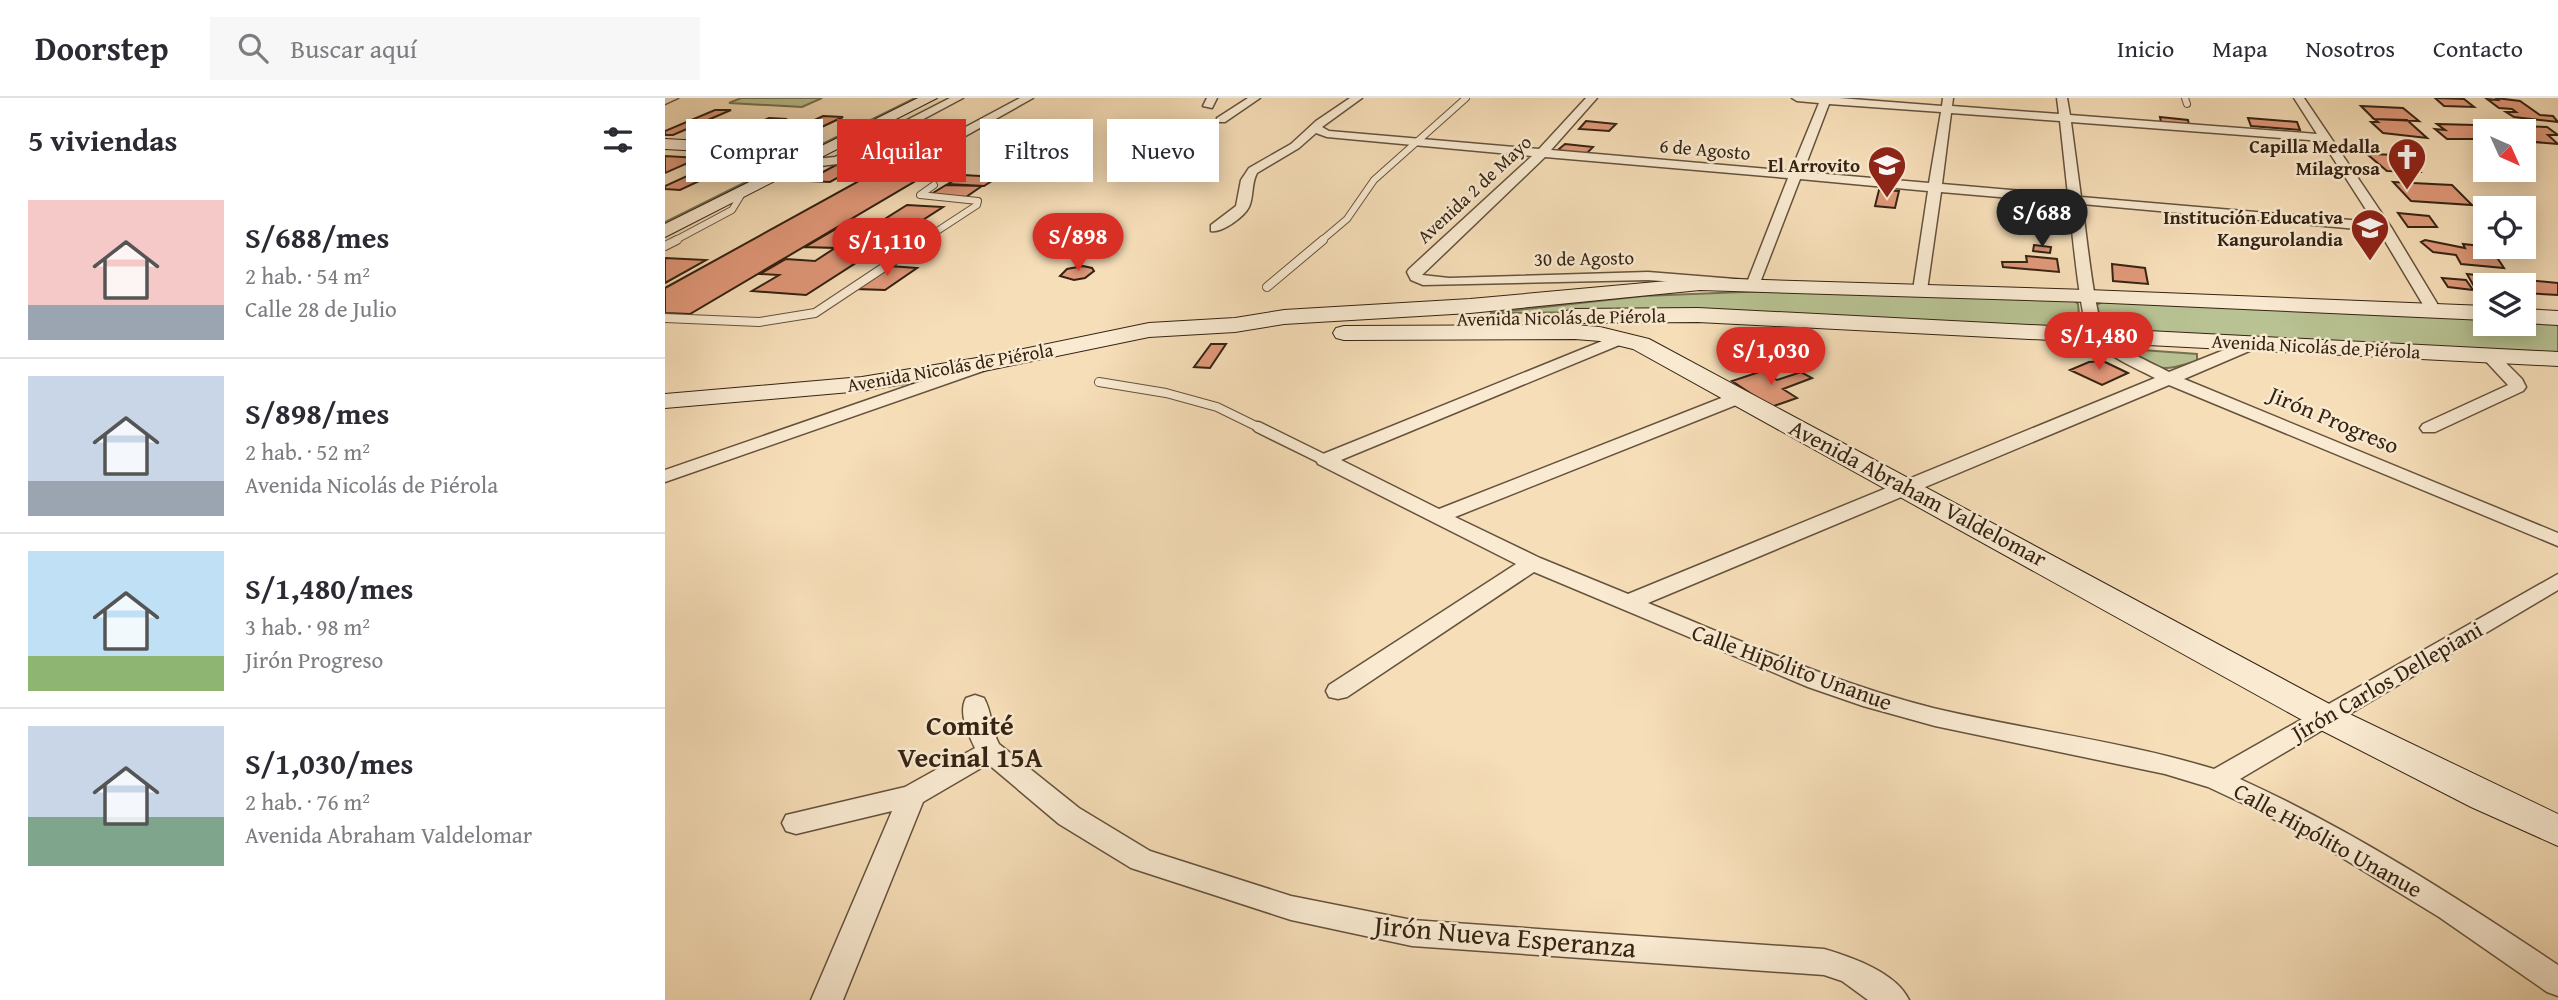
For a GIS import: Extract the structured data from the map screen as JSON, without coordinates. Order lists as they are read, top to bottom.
{
  "streets": {
    "main road": ["Avenida Nicolás de Piérola", "Avenida Abraham Valdelomar"],
    "street": [
      "6 de Agosto",
      "Avenida 2 de Mayo",
      "30 de Agosto",
      "Jirón Progreso",
      "Calle Hipólito Unanue",
      "Jirón Carlos Dellepiani",
      "Jirón Nueva Esperanza"
    ]
  },
  "crossings": [
    ["6 de Agosto", "Avenida 2 de Mayo"],
    ["Avenida 2 de Mayo", "30 de Agosto"],
    ["30 de Agosto", "Avenida Nicolás de Piérola"],
    ["Avenida Nicolás de Piérola", "Jirón Progreso"],
    ["Avenida Nicolás de Piérola", "Avenida Abraham Valdelomar"],
    ["Avenida Abraham Valdelomar", "Jirón Carlos Dellepiani"],
    ["Calle Hipólito Unanue", "Jirón Carlos Dellepiani"]
  ],
  "districts": ["Comité Vecinal 15A"],
  "places": {
    "church": ["Capilla Medalla Milagrosa"],
    "school or university": ["El Arrovito", "Institución Educativa Kangurolandia"]
  },
  "north": "bottom right",
  "page": {
    "header": "Doorstep",
    "search": "Buscar aquí",
    "nav": [
      "Inicio",
      "Mapa",
      "Nosotros",
      "Contacto"
    ],
    "heading": "5 viviendas",
    "chip": [
      "Comprar",
      "Alquilar",
      "Filtros",
      "Nuevo"
    ],
    "list": [
      {
        "name": "S/688/mes",
        "note": "2 hab. · 54 m² · Calle 28 de Julio"
      },
      {
        "name": "S/898/mes",
        "note": "2 hab. · 52 m² · Avenida Nicolás de Piérola"
      },
      {
        "name": "S/1,480/mes",
        "note": "3 hab. · 98 m² · Jirón Progreso"
      },
      {
        "name": "S/1,030/mes",
        "note": "2 hab. · 76 m² · Avenida Abraham Valdelomar"
      }
    ],
    "price": [
      "S/688",
      "S/898",
      "S/1,110",
      "S/1,480",
      "S/1,030"
    ]
  }
}
